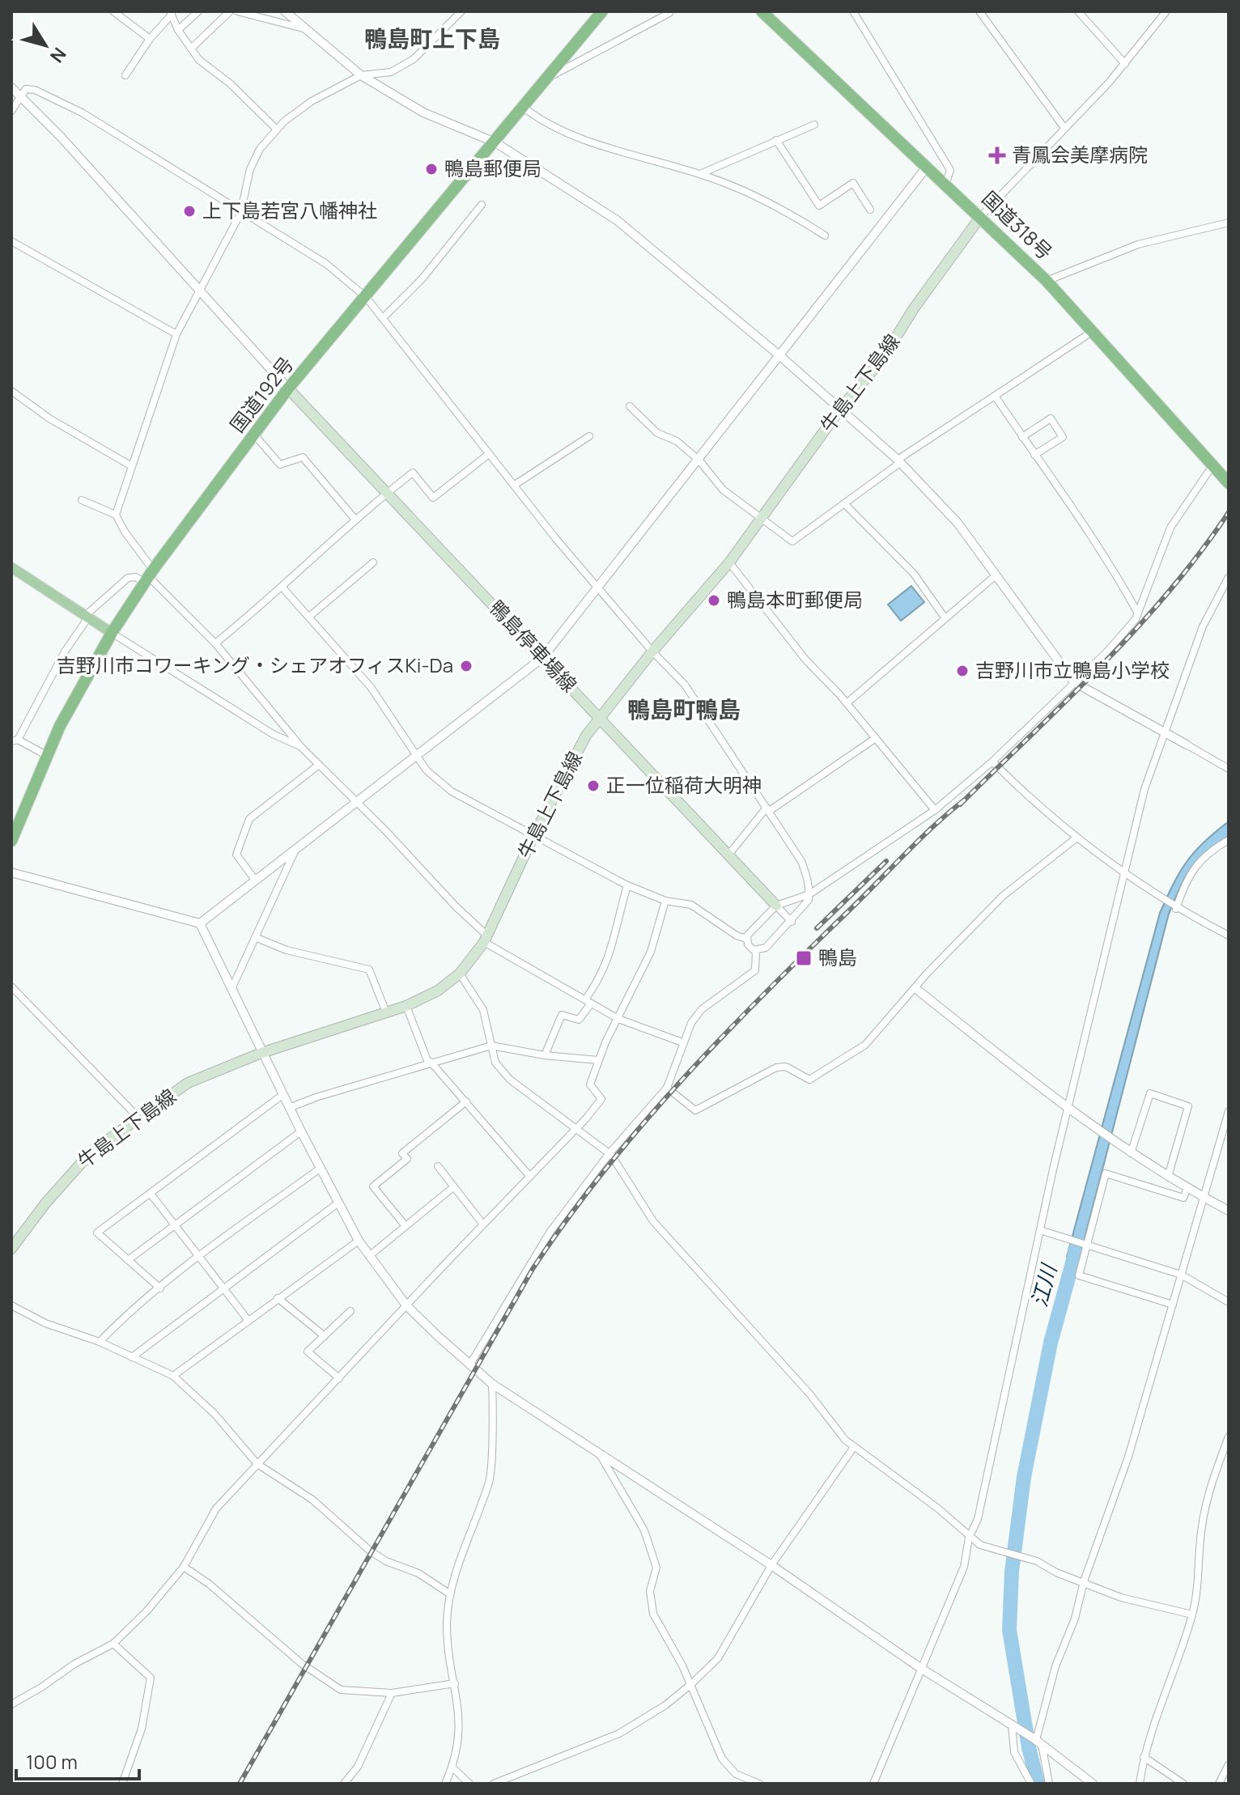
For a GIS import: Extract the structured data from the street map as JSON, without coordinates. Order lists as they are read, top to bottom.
{
  "streets": {
    "highway": ["国道318号", "国道192号"],
    "main road": ["牛島上下島線", "鴨島停車場線"]
  },
  "crossings": [
    ["国道318号", "牛島上下島線"],
    ["牛島上下島線", "鴨島停車場線"],
    ["国道192号", "鴨島停車場線"]
  ],
  "districts": ["鴨島町上下島", "鴨島町鴨島"],
  "water": ["江川"],
  "places": {
    "health": ["青鳳会美摩病院"],
    "other": [
      "鴨島郵便局",
      "上下島若宮八幡神社",
      "鴨島本町郵便局",
      "吉野川市コワーキング・シェアオフィスKi-Da",
      "吉野川市立鴨島小学校",
      "正一位稲荷大明神"
    ],
    "transit": ["鴨島"]
  },
  "scale_bar": "100 m",
  "north": "bottom right"
}
